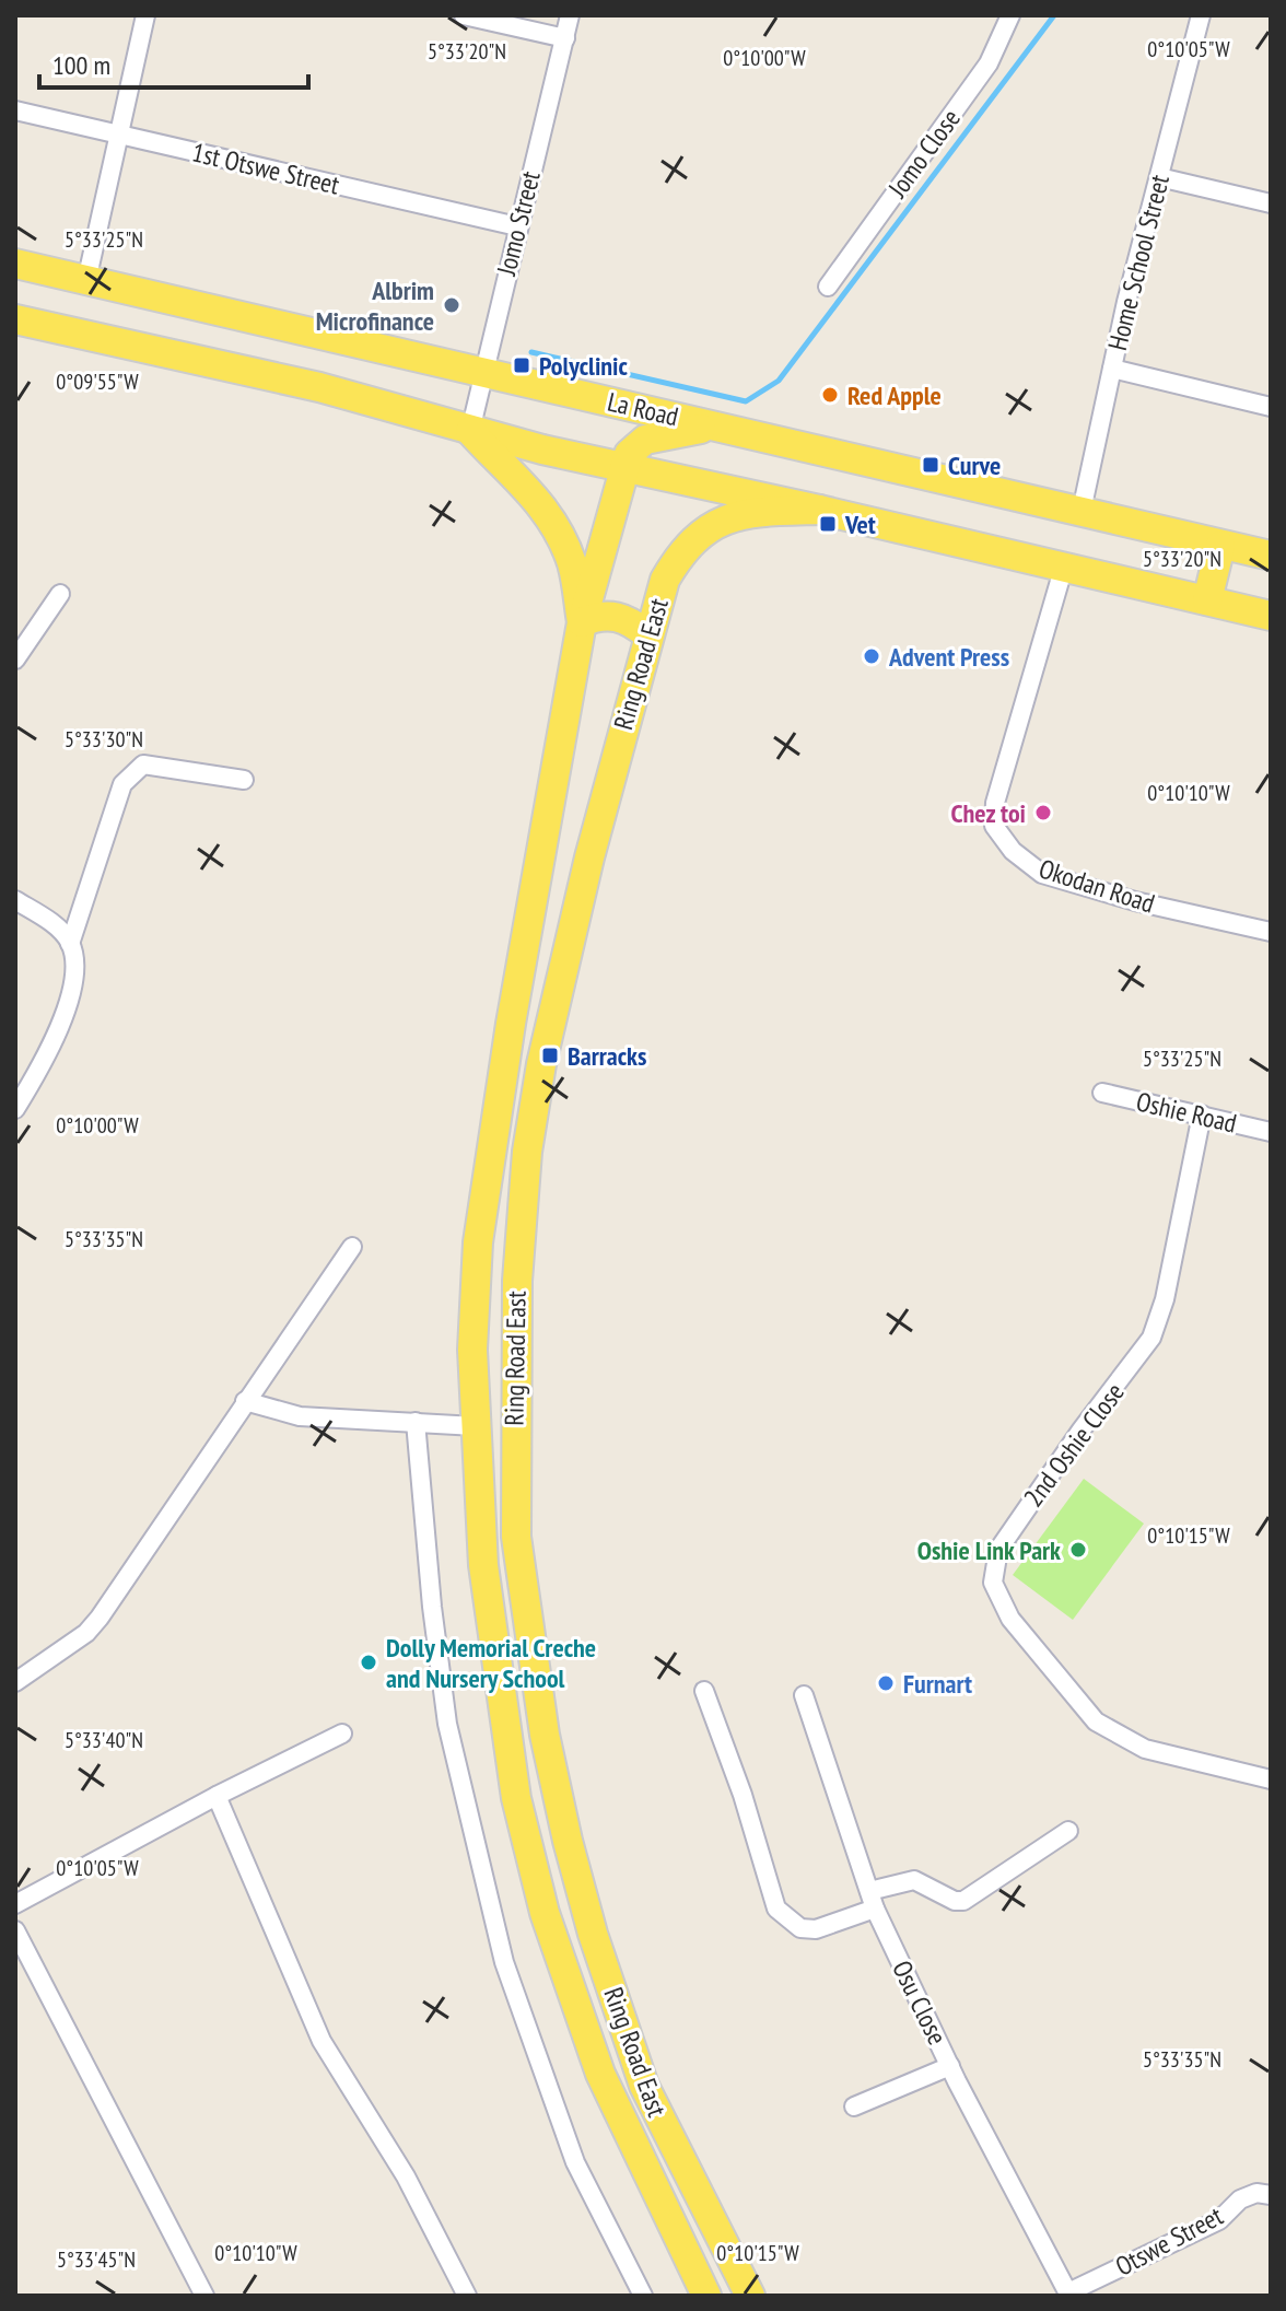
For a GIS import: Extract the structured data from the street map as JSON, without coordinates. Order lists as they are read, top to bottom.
{
  "streets": {
    "main road": ["La Road", "Ring Road East"],
    "street": [
      "Jomo Close",
      "1st Otswe Street",
      "Jomo Street",
      "Home School Street",
      "Okodan Road",
      "Oshie Road",
      "2nd Oshie Close",
      "Osu Close",
      "Otswe Street"
    ]
  },
  "crossings": [
    ["1st Otswe Street", "Jomo Street"],
    ["Jomo Street", "La Road"],
    ["Jomo Street", "Ring Road East"],
    ["Home School Street", "La Road"],
    ["Oshie Road", "2nd Oshie Close"],
    ["Osu Close", "Otswe Street"]
  ],
  "places": {
    "other": [
      "Albrim Microfinance",
      "Red Apple",
      "Advent Press",
      "Chez toi",
      "Oshie Link Park",
      "Dolly Memorial Creche and Nursery School",
      "Furnart"
    ],
    "transit": [
      "Polyclinic",
      "Curve",
      "Vet",
      "Barracks"
    ]
  },
  "scale_bar": "100 m",
  "coordinates": [
    "0°10'05\"W",
    "5°33'20\"N",
    "0°10'00\"W",
    "5°33'25\"N",
    "0°09'55\"W",
    "5°33'30\"N",
    "0°10'10\"W",
    "5°33'35\"N",
    "0°10'15\"W",
    "5°33'40\"N",
    "5°33'45\"N"
  ]
}
